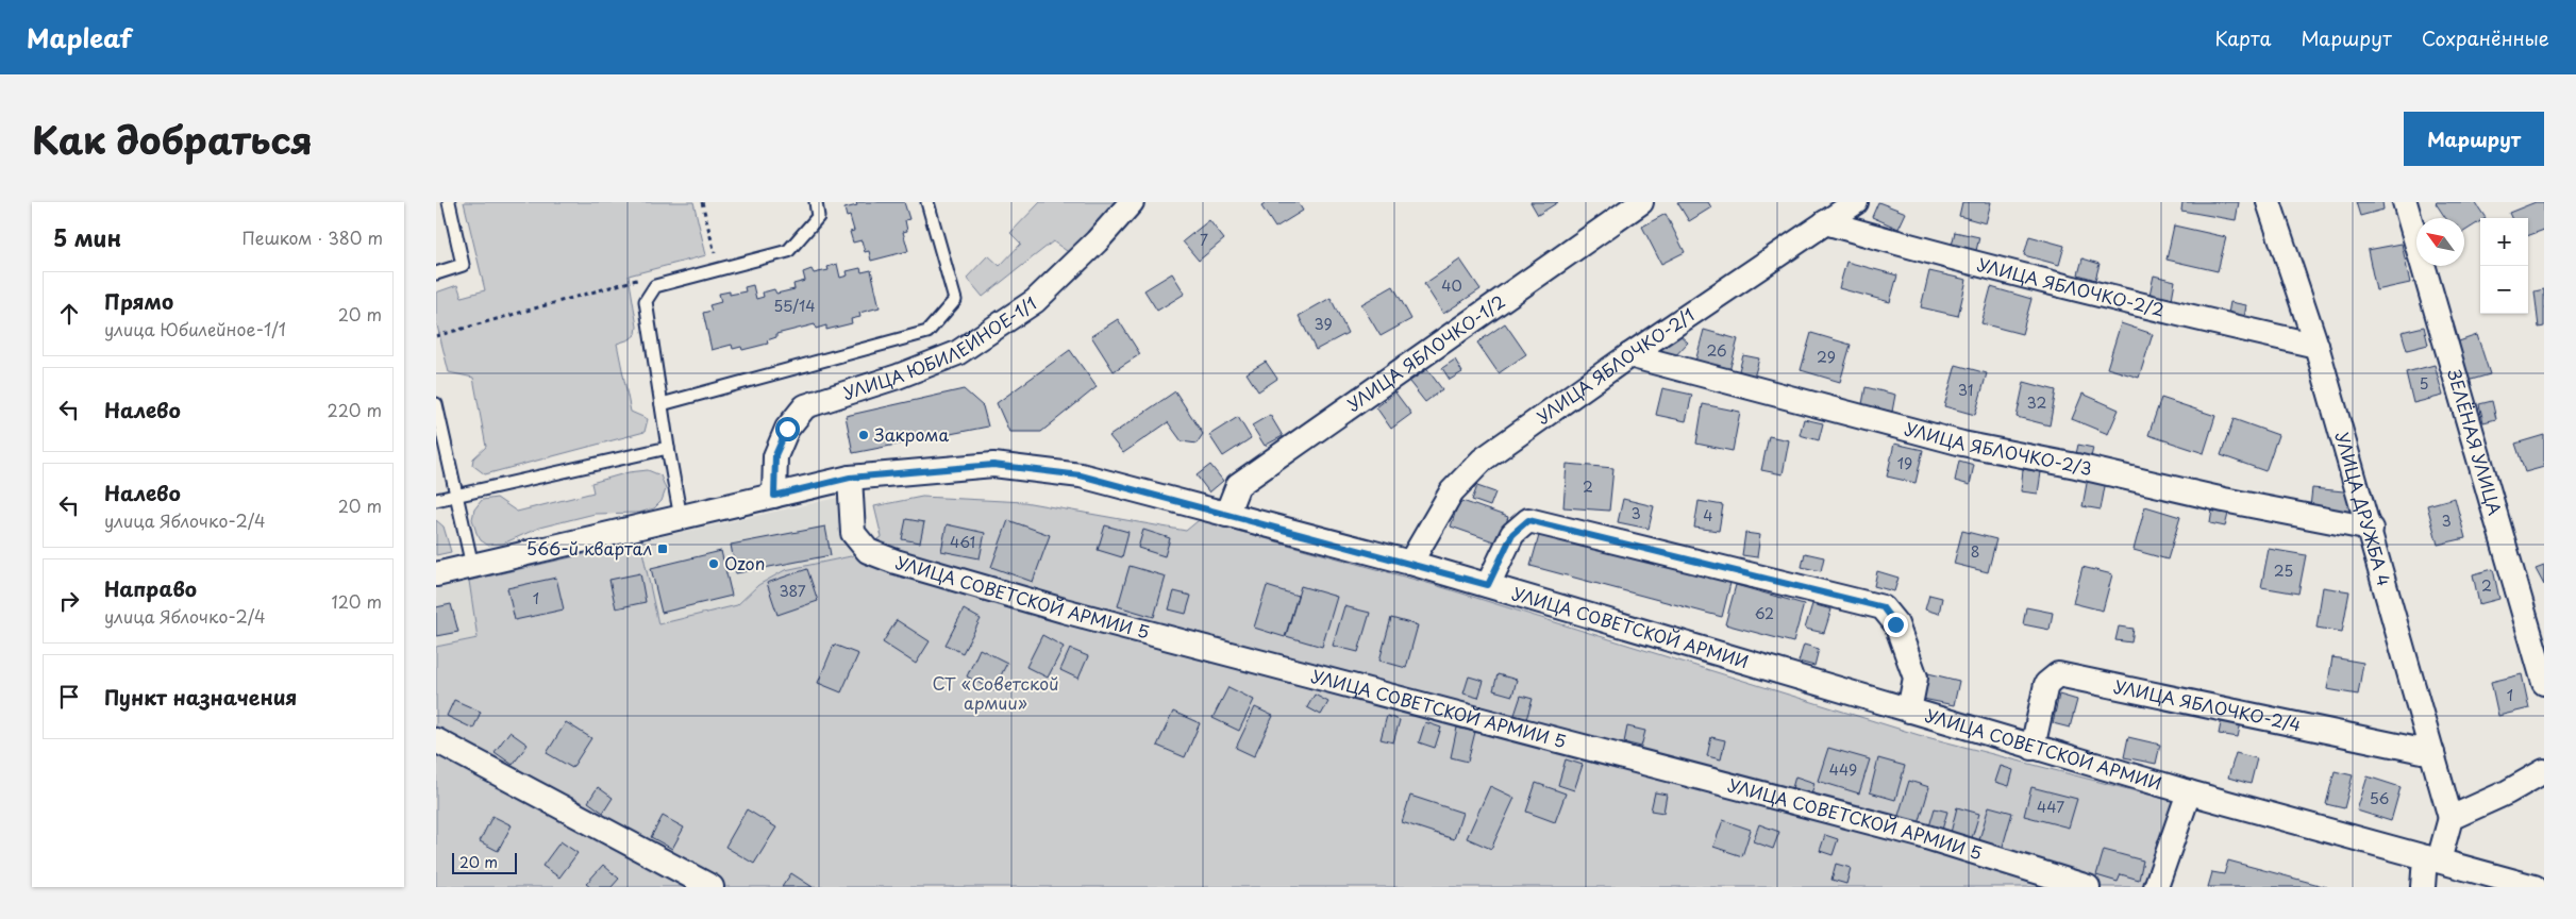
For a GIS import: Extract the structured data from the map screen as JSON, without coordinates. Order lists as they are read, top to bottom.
{
  "streets": {
    "street": [
      "УЛИЦА ЯБЛОЧКО-2/2",
      "УЛИЦА ЮБИЛЕЙНОЕ-1/1",
      "УЛИЦА ЯБЛОЧКО-1/2",
      "УЛИЦА ЯБЛОЧКО-2/1",
      "ЗЕЛЁНАЯ УЛИЦА",
      "УЛИЦА ЯБЛОЧКО-2/3",
      "УЛИЦА ДРУЖБА 4",
      "УЛИЦА СОВЕТСКОЙ АРМИИ 5",
      "УЛИЦА СОВЕТСКОЙ АРМИИ",
      "УЛИЦА ЯБЛОЧКО-2/4"
    ]
  },
  "crossings": [
    ["УЛИЦА ЯБЛОЧКО-2/2", "УЛИЦА ЯБЛОЧКО-2/1"],
    ["УЛИЦА ЯБЛОЧКО-2/2", "УЛИЦА ДРУЖБА 4"],
    ["УЛИЦА ЮБИЛЕЙНОЕ-1/1", "УЛИЦА СОВЕТСКОЙ АРМИИ"],
    ["УЛИЦА ЯБЛОЧКО-1/2", "УЛИЦА СОВЕТСКОЙ АРМИИ"],
    ["УЛИЦА ЯБЛОЧКО-2/1", "УЛИЦА ЯБЛОЧКО-2/3"],
    ["УЛИЦА ЯБЛОЧКО-2/1", "УЛИЦА СОВЕТСКОЙ АРМИИ"],
    ["УЛИЦА ЯБЛОЧКО-2/3", "УЛИЦА ДРУЖБА 4"],
    ["УЛИЦА ДРУЖБА 4", "УЛИЦА ЯБЛОЧКО-2/4"],
    ["УЛИЦА СОВЕТСКОЙ АРМИИ 5", "УЛИЦА СОВЕТСКОЙ АРМИИ"],
    ["УЛИЦА СОВЕТСКОЙ АРМИИ", "УЛИЦА ЯБЛОЧКО-2/4"]
  ],
  "parks": ["СТ «Советской армии»"],
  "places": {
    "other": ["Закрома", "Ozon"],
    "transit": ["566-й квартал"]
  },
  "house_numbers": [
    "7",
    "40",
    "55/14",
    "39",
    "26",
    "29",
    "5",
    "31",
    "32",
    "19",
    "2",
    "3",
    "4",
    "3",
    "461",
    "8",
    "25",
    "2",
    "387",
    "1",
    "62",
    "1",
    "449",
    "56",
    "447"
  ],
  "scale_bar": "20 m",
  "north": "top left",
  "page": {
    "header": "Mapleaf",
    "nav": ["Карта", "Маршрут", "Сохранённые"],
    "title": "Как добраться",
    "buttons": "Маршрут",
    "heading": ["5 мин", "Пешком · 380 m"],
    "map_buttons": ["+", "−"],
    "list": [
      ["Прямо", "улица Юбилейное-1/1", "20 m"],
      ["Налево", "220 m"],
      ["Налево", "улица Яблочко-2/4", "20 m"],
      ["Направо", "улица Яблочко-2/4", "120 m"],
      "Пункт назначения"
    ],
    "scale": "20 m"
  }
}
